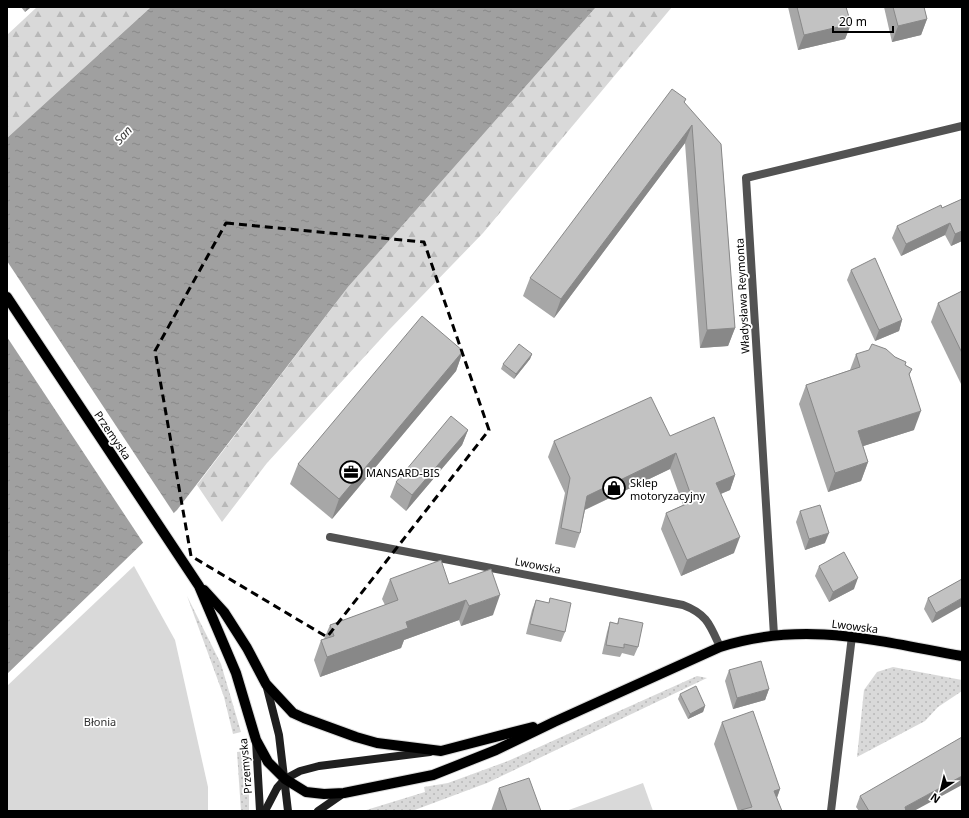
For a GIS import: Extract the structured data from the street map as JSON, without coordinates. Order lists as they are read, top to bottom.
{
  "streets": {
    "main road": ["Przemyska", "Lwowska"],
    "street": ["Władysława Reymonta"]
  },
  "crossings": [
    ["Władysława Reymonta", "Lwowska"],
    ["Przemyska", "Lwowska"]
  ],
  "water": ["San"],
  "parks": ["Błonia"],
  "places": {
    "office": ["MANSARD-BIS"],
    "shop": ["Sklep motoryzacyjny"]
  },
  "scale_bar": "20 m",
  "north": "bottom left"
}
